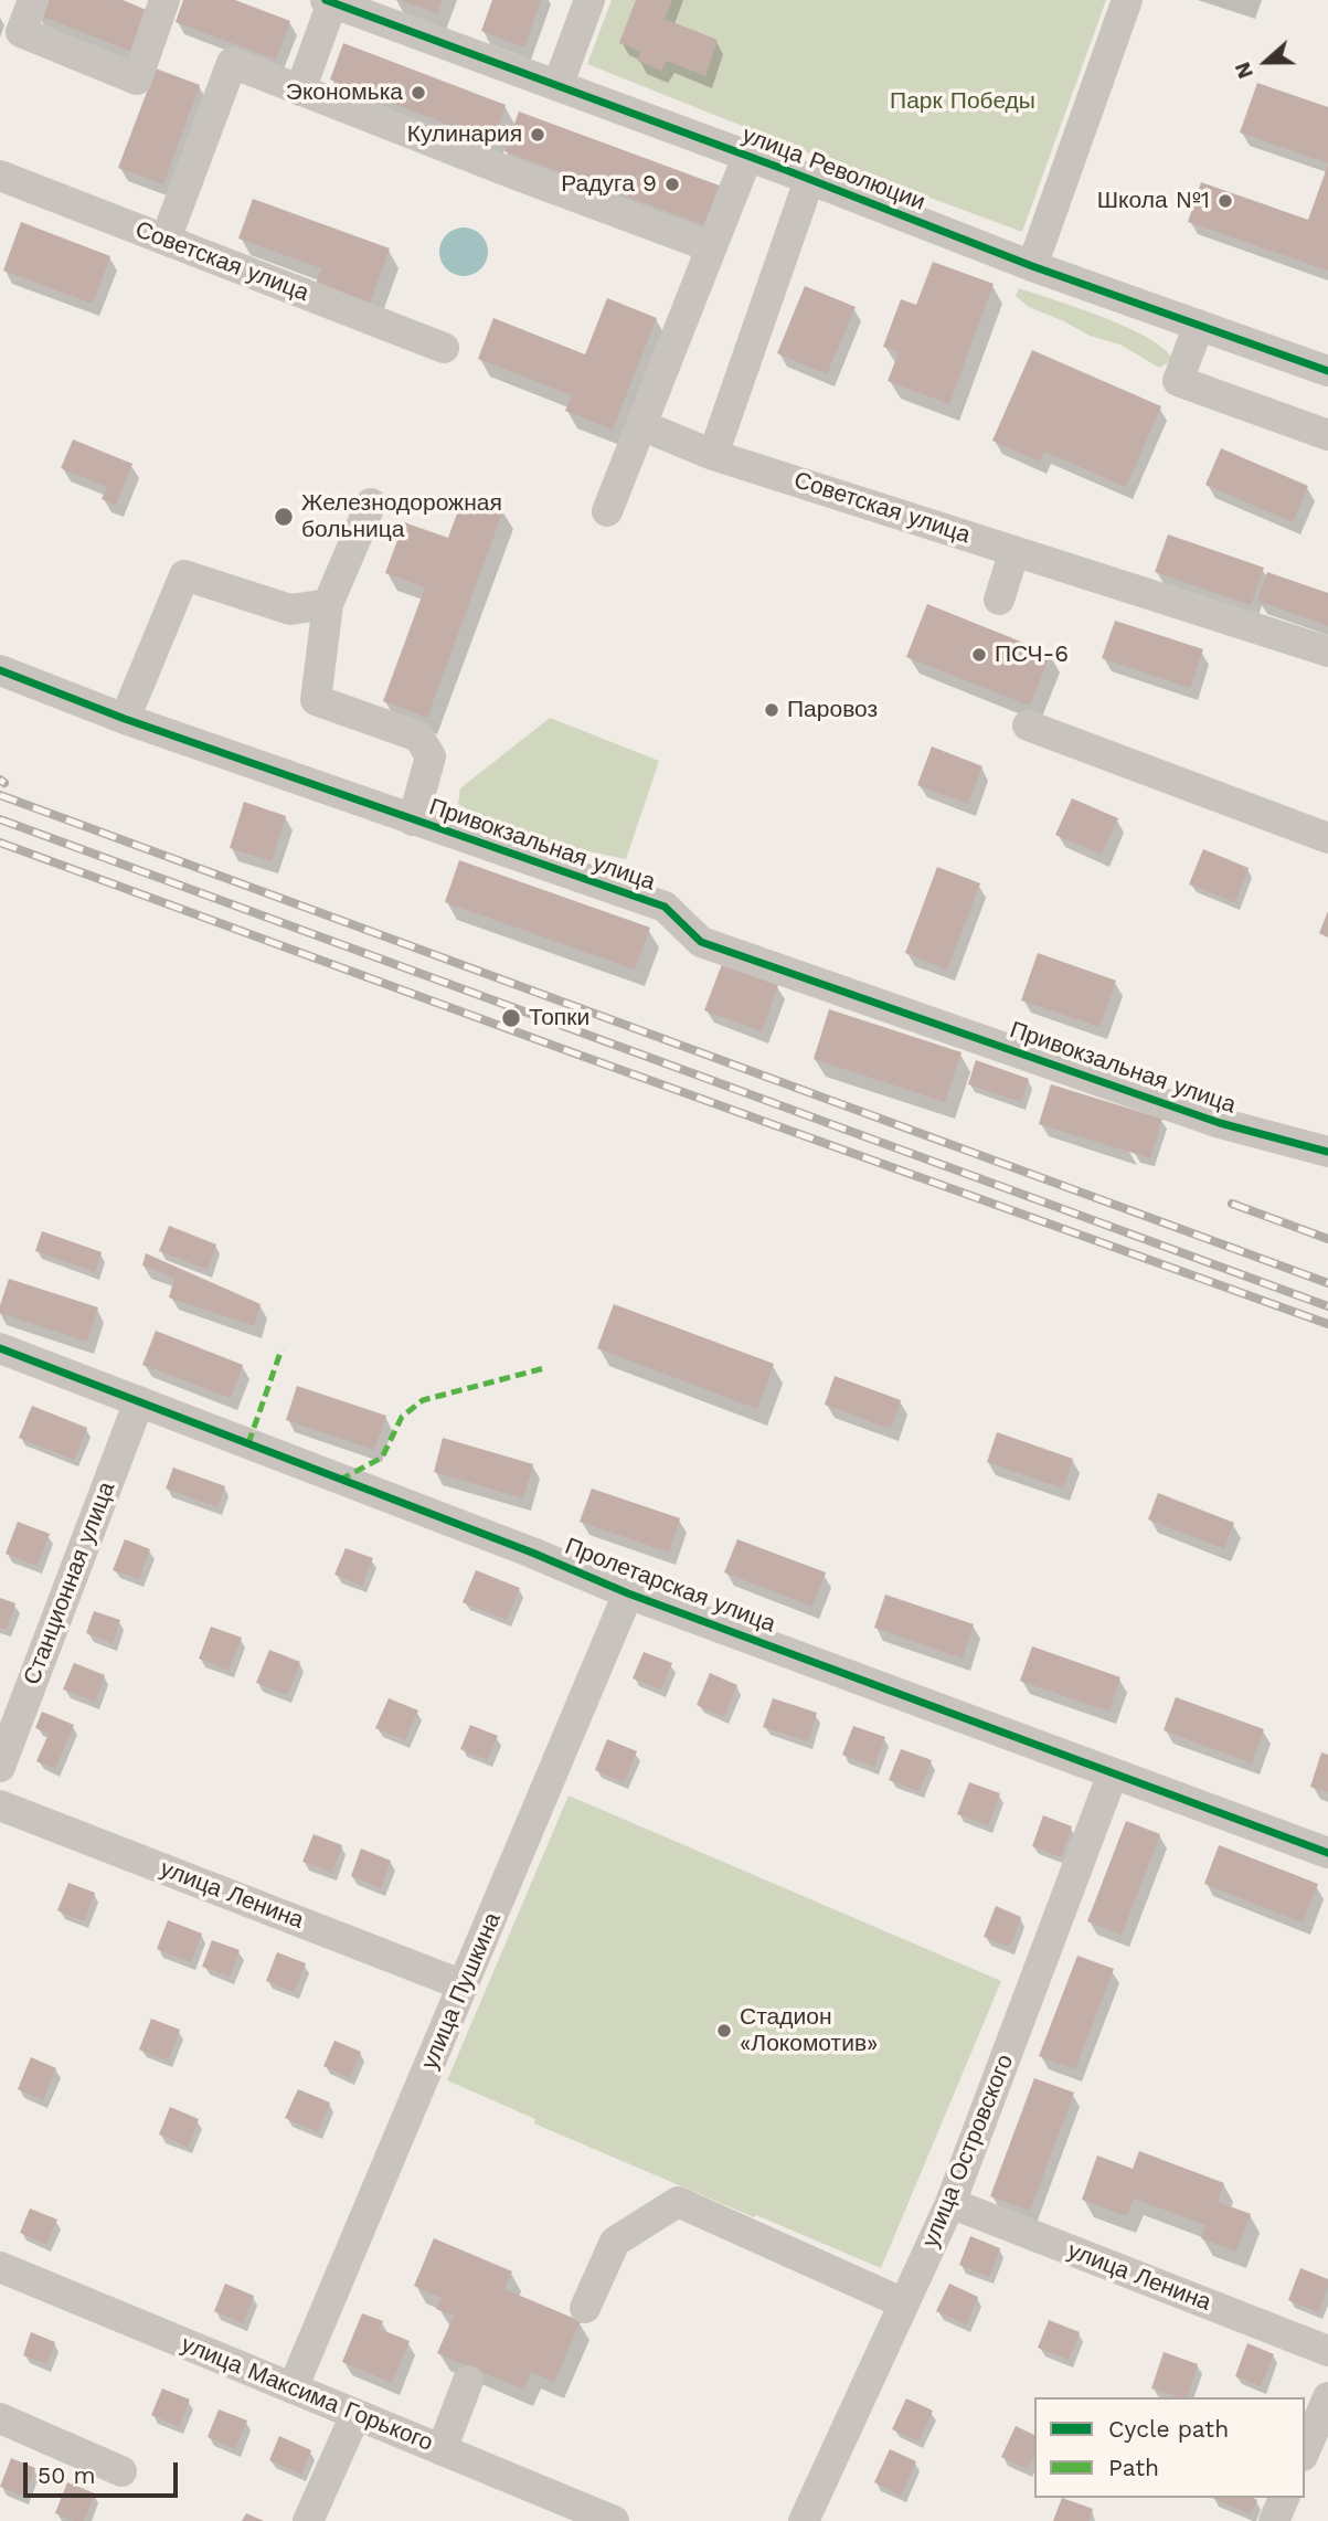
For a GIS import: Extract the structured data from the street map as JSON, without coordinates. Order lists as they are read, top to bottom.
{
  "streets": {
    "street": [
      "улица Революции",
      "Советская улица",
      "Привокзальная улица",
      "Станционная улица",
      "Пролетарская улица",
      "улица Ленина",
      "улица Пушкина",
      "улица Островского",
      "улица Максима Горького"
    ]
  },
  "crossings": [
    ["Станционная улица", "Пролетарская улица"],
    ["Пролетарская улица", "улица Пушкина"],
    ["Пролетарская улица", "улица Островского"],
    ["улица Ленина", "улица Пушкина"],
    ["улица Ленина", "улица Островского"],
    ["улица Пушкина", "улица Максима Горького"]
  ],
  "parks": ["Парк Победы"],
  "places": [
    "Экономька",
    "Кулинария",
    "Радуга 9",
    "Школа №1",
    "Железнодорожная больница",
    "ПСЧ-6",
    "Паровоз",
    "Топки",
    "Стадион «Локомотив»"
  ],
  "legend": ["Cycle path", "Path"],
  "scale_bar": "50 m",
  "north": "left"
}
